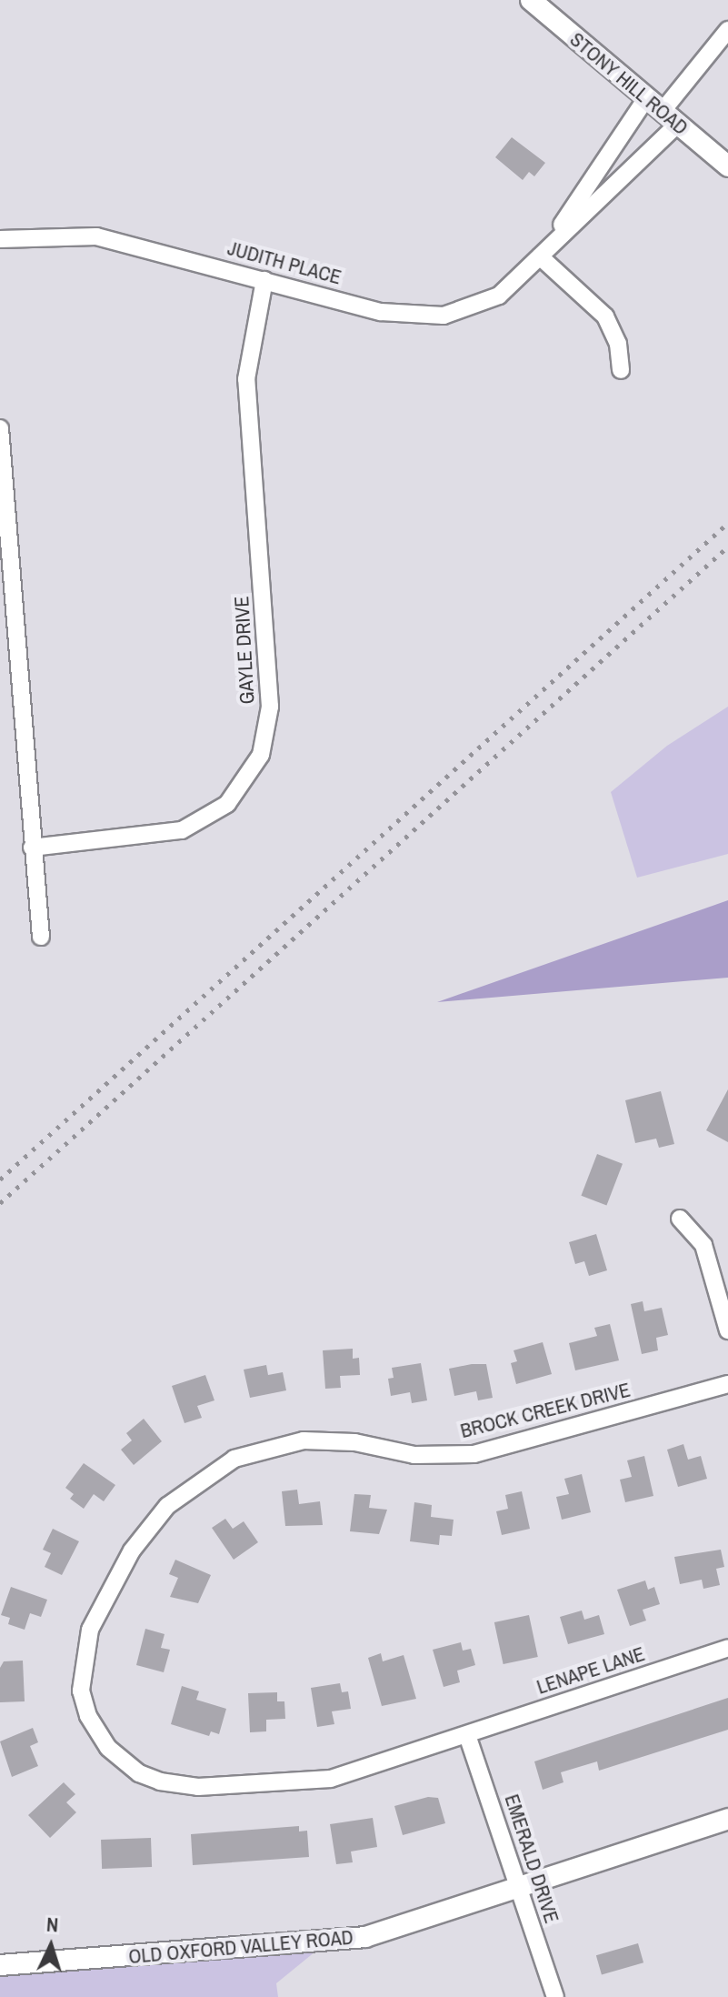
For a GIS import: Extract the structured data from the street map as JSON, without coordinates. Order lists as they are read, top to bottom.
{
  "streets": {
    "street": [
      "STONY HILL ROAD",
      "JUDITH PLACE",
      "GAYLE DRIVE",
      "BROCK CREEK DRIVE",
      "LENAPE LANE",
      "EMERALD DRIVE",
      "OLD OXFORD VALLEY ROAD"
    ]
  },
  "crossings": [
    ["STONY HILL ROAD", "JUDITH PLACE"],
    ["JUDITH PLACE", "GAYLE DRIVE"],
    ["BROCK CREEK DRIVE", "LENAPE LANE"],
    ["BROCK CREEK DRIVE", "EMERALD DRIVE"],
    ["LENAPE LANE", "EMERALD DRIVE"],
    ["EMERALD DRIVE", "OLD OXFORD VALLEY ROAD"]
  ],
  "north": "top"
}
